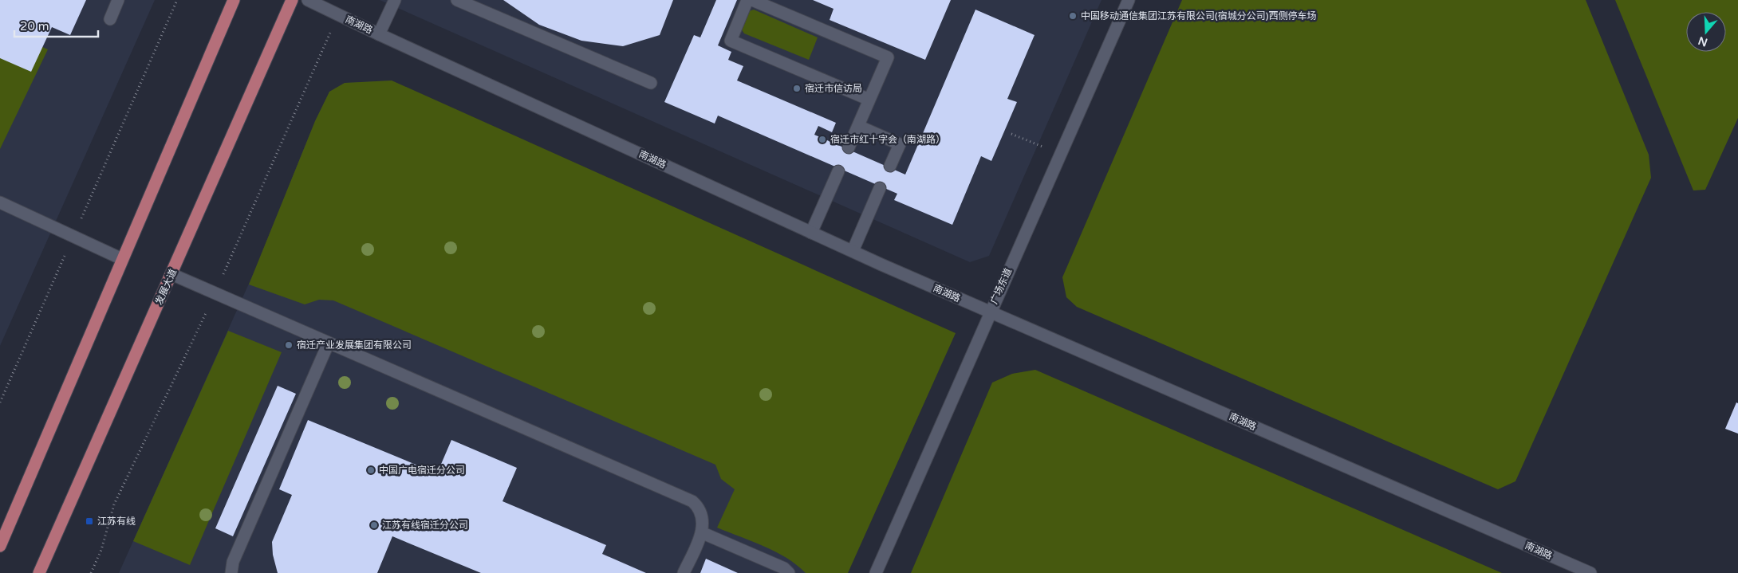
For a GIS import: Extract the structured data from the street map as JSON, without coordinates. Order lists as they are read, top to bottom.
{
  "streets": {
    "main road": ["发展大道"],
    "street": ["南湖路", "广场东道"]
  },
  "crossings": [
    ["南湖路", "广场东道"]
  ],
  "places": {
    "other": [
      "中国移动通信集团江苏有限公司(宿城分公司)西侧停车场",
      "宿迁市信访局",
      "宿迁市红十字会（南湖路）",
      "宿迁产业发展集团有限公司",
      "中国广电宿迁分公司",
      "江苏有线宿迁分公司"
    ],
    "transit": ["江苏有线"]
  },
  "scale_bar": "20 m",
  "north": "bottom"
}
